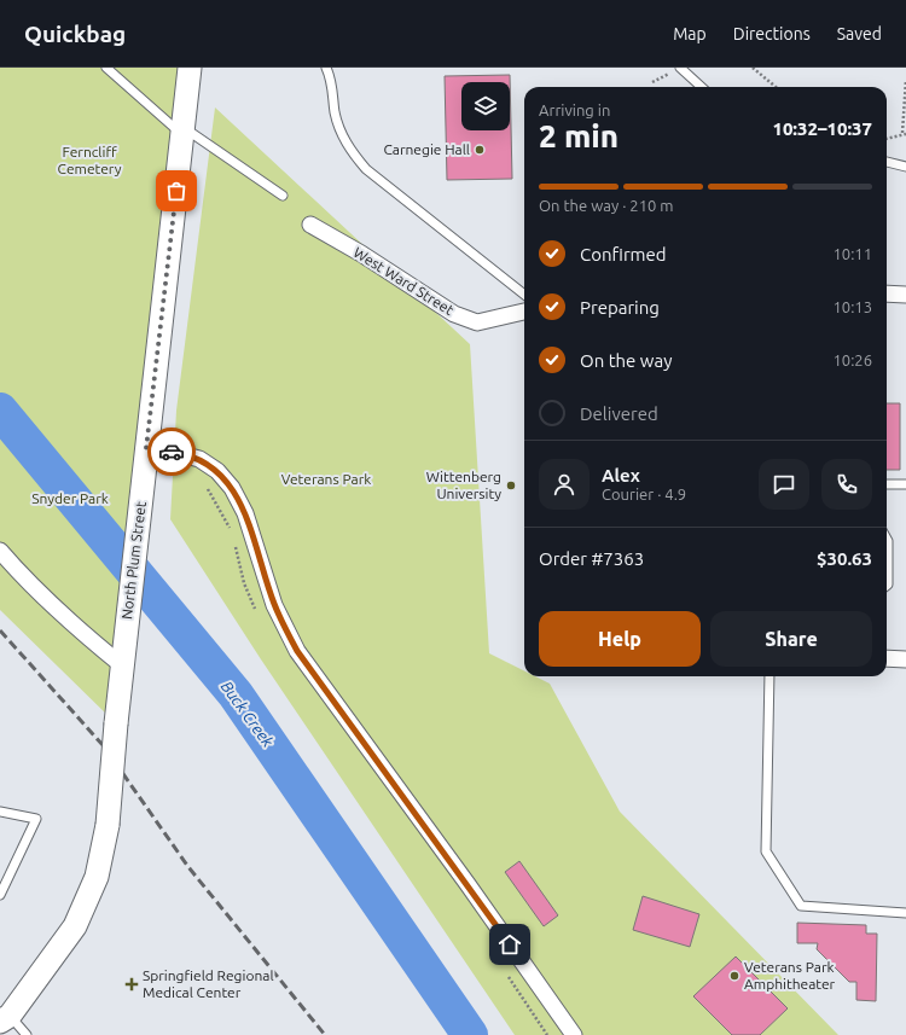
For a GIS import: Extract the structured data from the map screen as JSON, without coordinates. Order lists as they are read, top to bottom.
{
  "streets": {
    "main road": ["North Plum Street"],
    "street": ["West Ward Street"]
  },
  "water": ["Buck Creek"],
  "parks": ["Ferncliff Cemetery", "Veterans Park", "Snyder Park"],
  "places": {
    "other": ["Carnegie Hall", "Wittenberg University", "Veterans Park Amphitheater"],
    "health": ["Springfield Regional Medical Center"]
  },
  "page": {
    "header": "Quickbag",
    "nav": ["Map", "Directions", "Saved"],
    "heading": ["2 min", "Arriving in", "10:32–10:37"],
    "panel": [
      "Alex",
      "Courier · 4.9",
      "Order #7363",
      "$30.63"
    ],
    "bar": "On the way · 210 m",
    "list": [
      ["Confirmed", "10:11"],
      ["Preparing", "10:13"],
      ["On the way", "10:26"],
      "Delivered"
    ],
    "buttons": ["Help", "Share"]
  }
}
